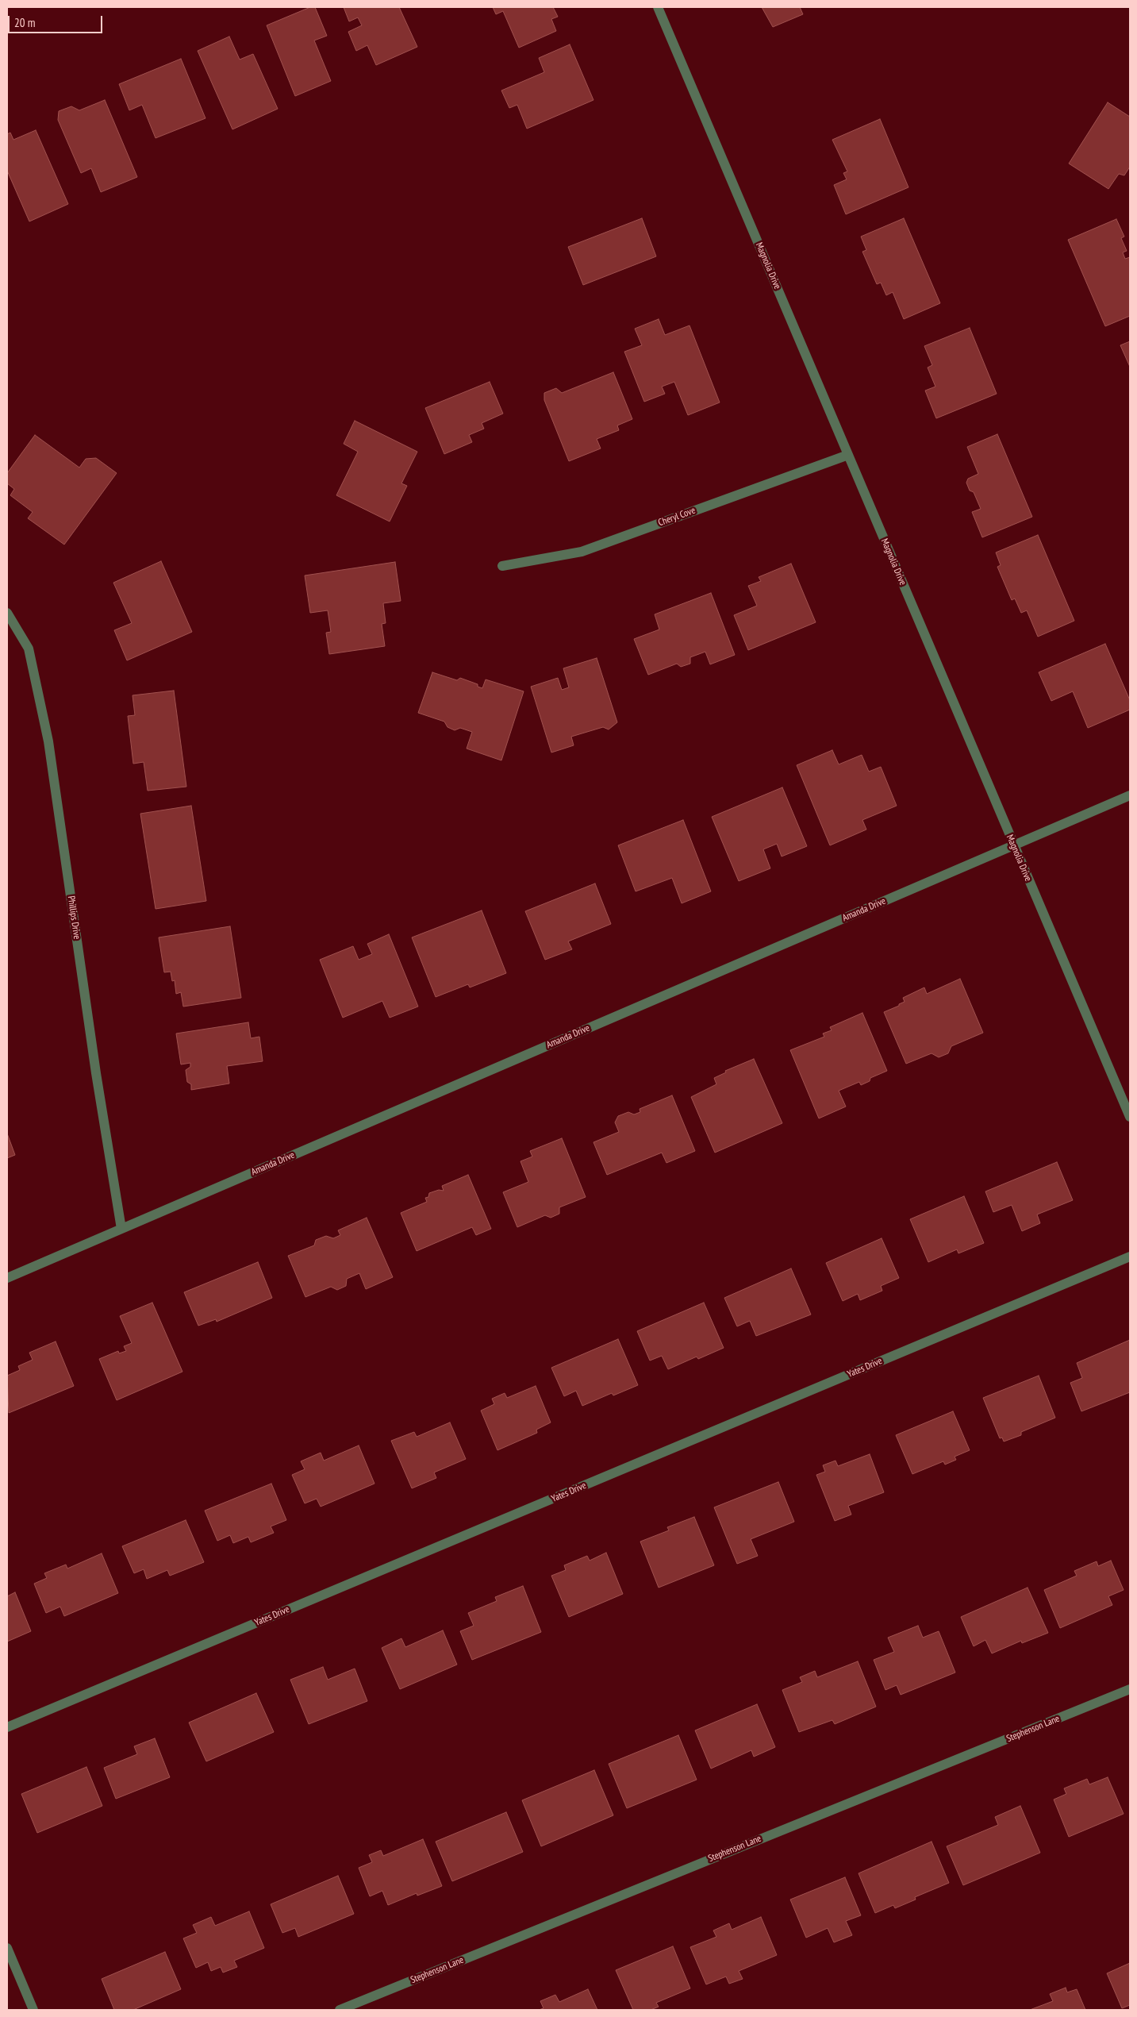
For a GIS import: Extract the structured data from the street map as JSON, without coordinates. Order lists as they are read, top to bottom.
{
  "streets": {
    "street": [
      "Magnolia Drive",
      "Cheryl Cove",
      "Amanda Drive",
      "Phillips Drive",
      "Yates Drive",
      "Stephenson Lane"
    ]
  },
  "crossings": [
    ["Magnolia Drive", "Cheryl Cove"],
    ["Magnolia Drive", "Amanda Drive"],
    ["Amanda Drive", "Phillips Drive"]
  ],
  "scale_bar": "20 m"
}
